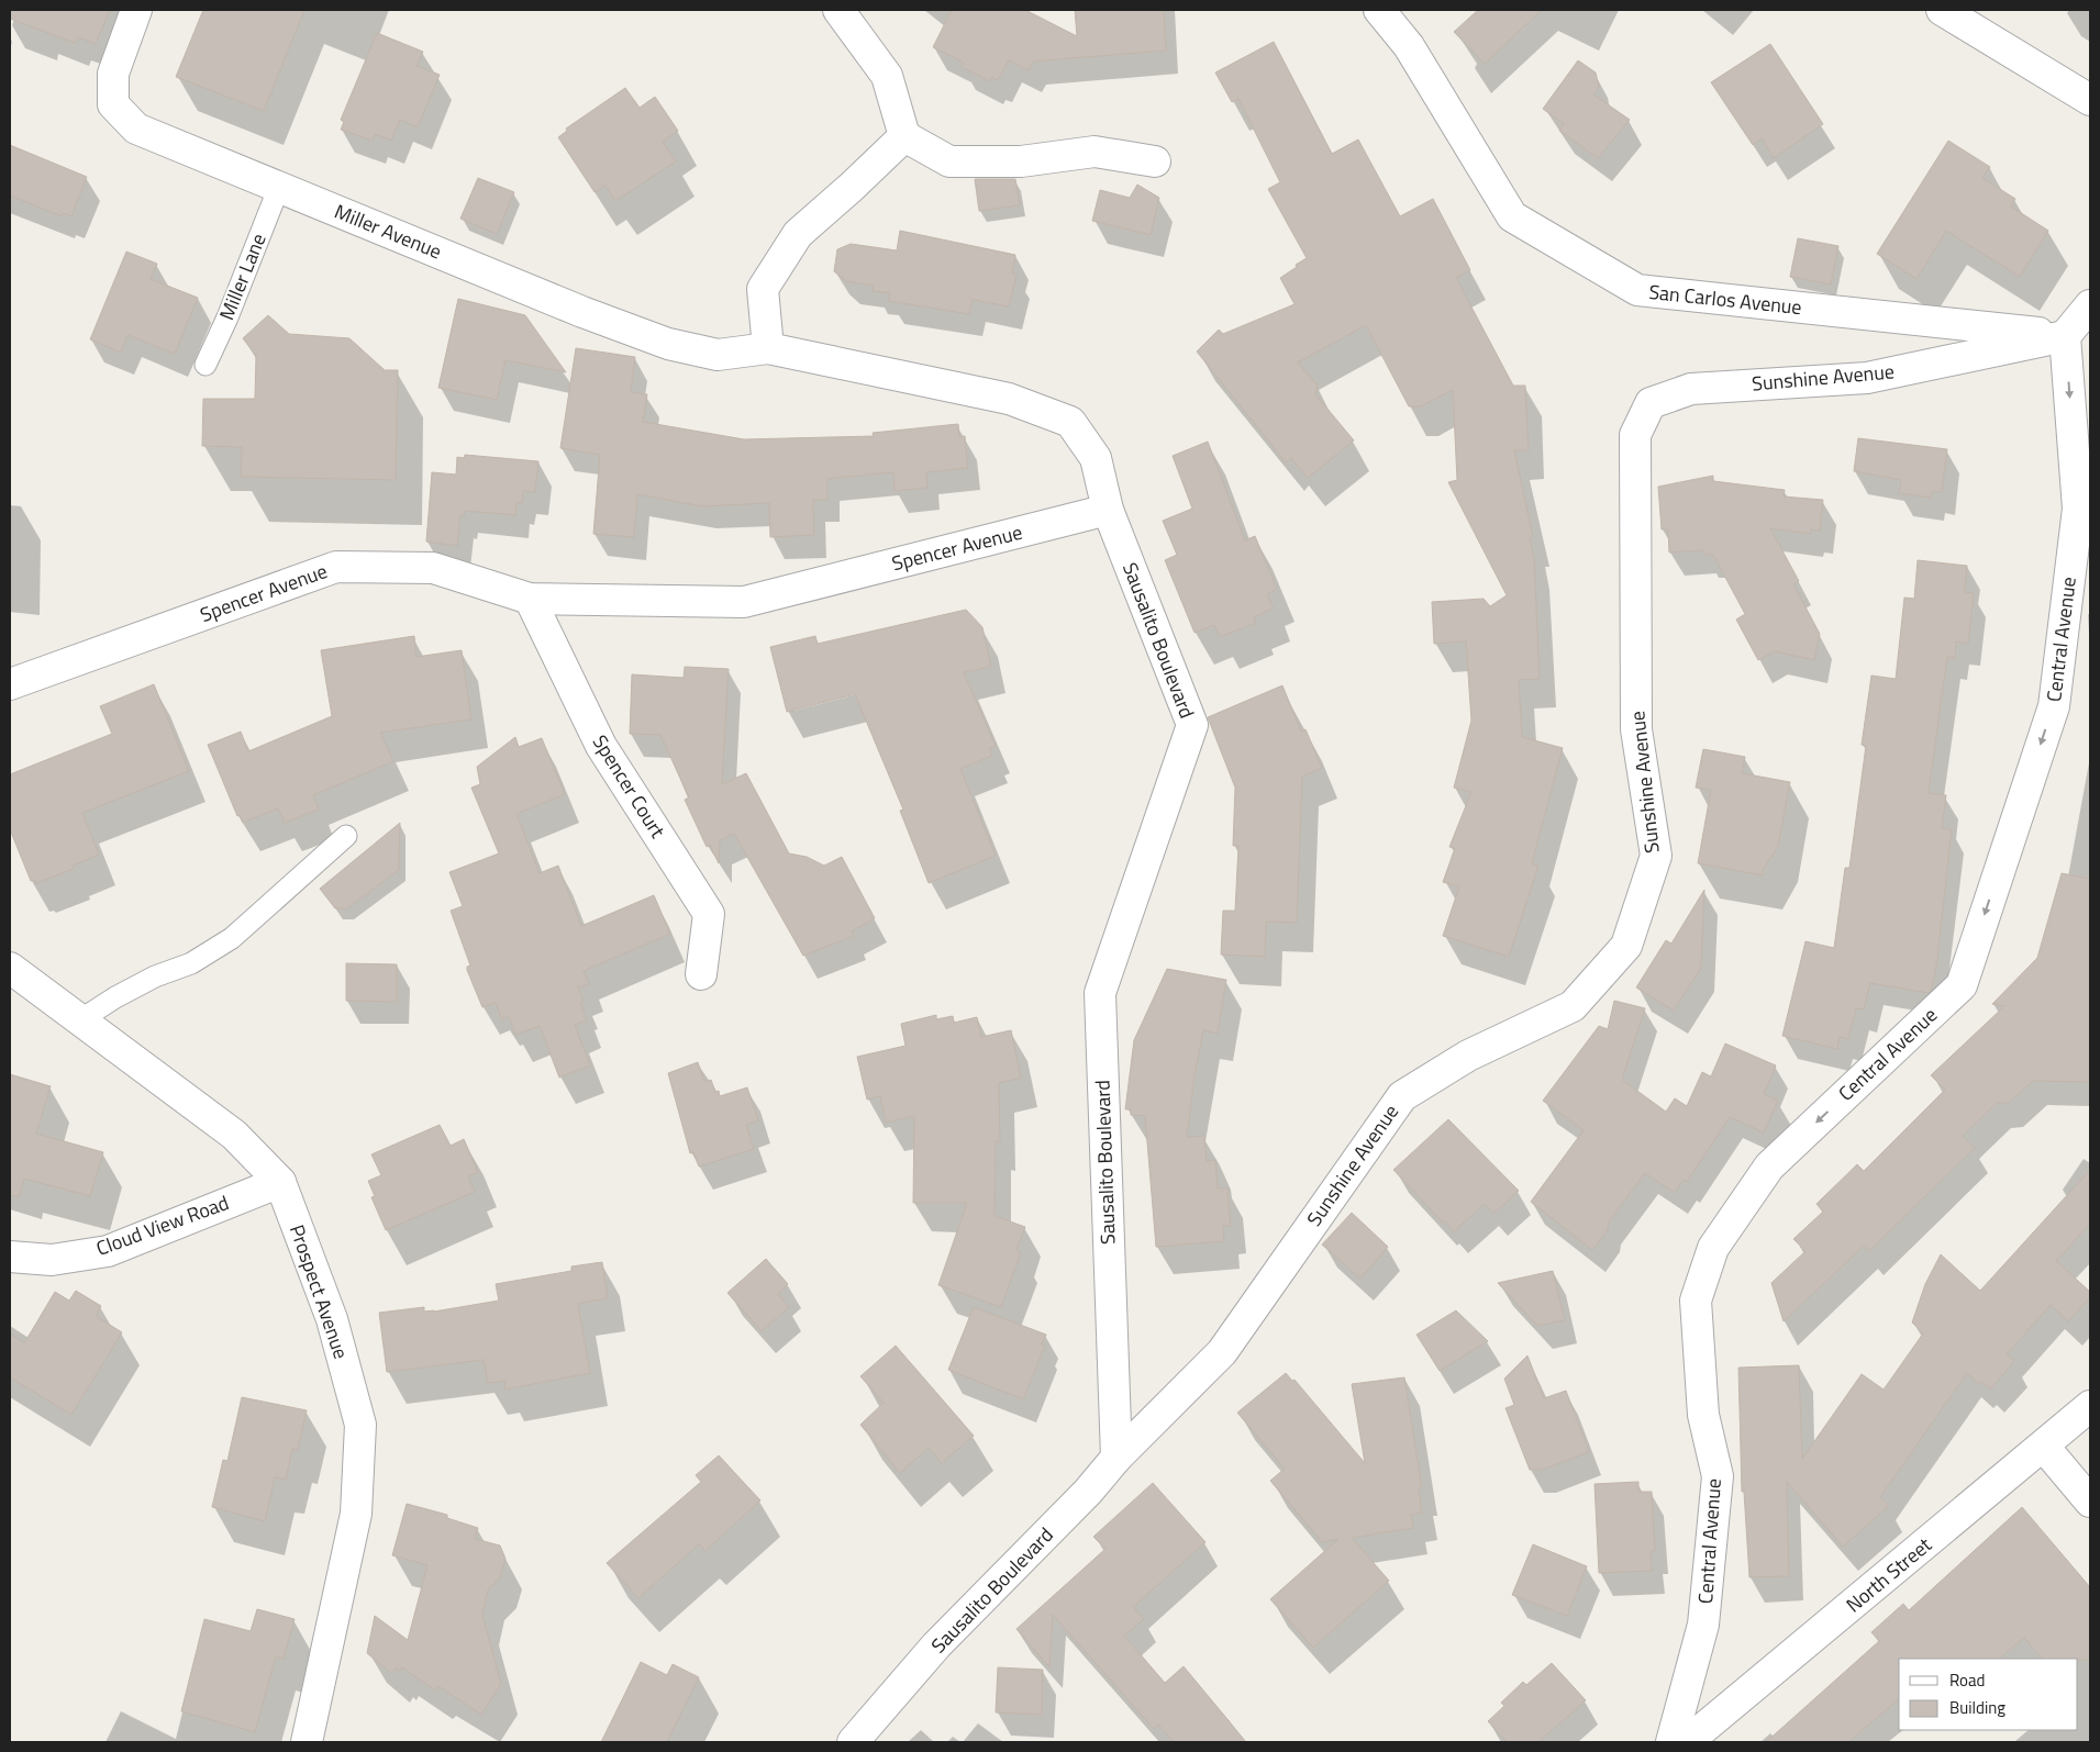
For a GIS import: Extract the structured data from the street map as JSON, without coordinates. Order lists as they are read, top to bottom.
{
  "streets": {
    "street": [
      "Miller Avenue",
      "San Carlos Avenue",
      "Sunshine Avenue",
      "Spencer Avenue",
      "Central Avenue",
      "Sausalito Boulevard",
      "Spencer Court",
      "Cloud View Road",
      "Prospect Avenue",
      "North Street"
    ],
    "lane": ["Miller Lane"]
  },
  "crossings": [
    ["Miller Avenue", "Miller Lane"],
    ["San Carlos Avenue", "Sunshine Avenue"],
    ["San Carlos Avenue", "Central Avenue"],
    ["Sunshine Avenue", "Central Avenue"],
    ["Sunshine Avenue", "Sausalito Boulevard"],
    ["Spencer Avenue", "Sausalito Boulevard"],
    ["Spencer Avenue", "Spencer Court"],
    ["Cloud View Road", "Prospect Avenue"]
  ],
  "one_way": ["Central Avenue"],
  "legend": ["Road", "Building"]
}
